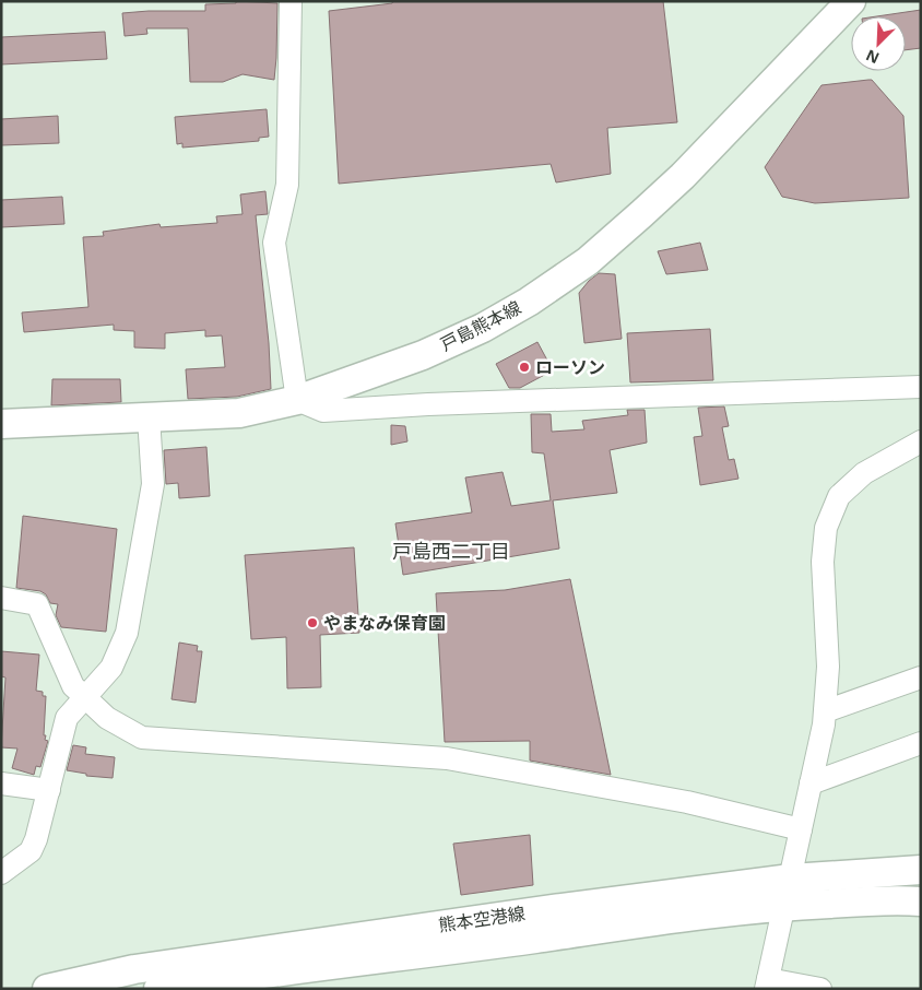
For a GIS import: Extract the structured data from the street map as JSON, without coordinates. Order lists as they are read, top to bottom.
{
  "streets": {
    "main road": ["戸島熊本線", "熊本空港線"]
  },
  "districts": ["戸島西二丁目"],
  "places": ["ローソン", "やまなみ保育園"],
  "north": "bottom left"
}
